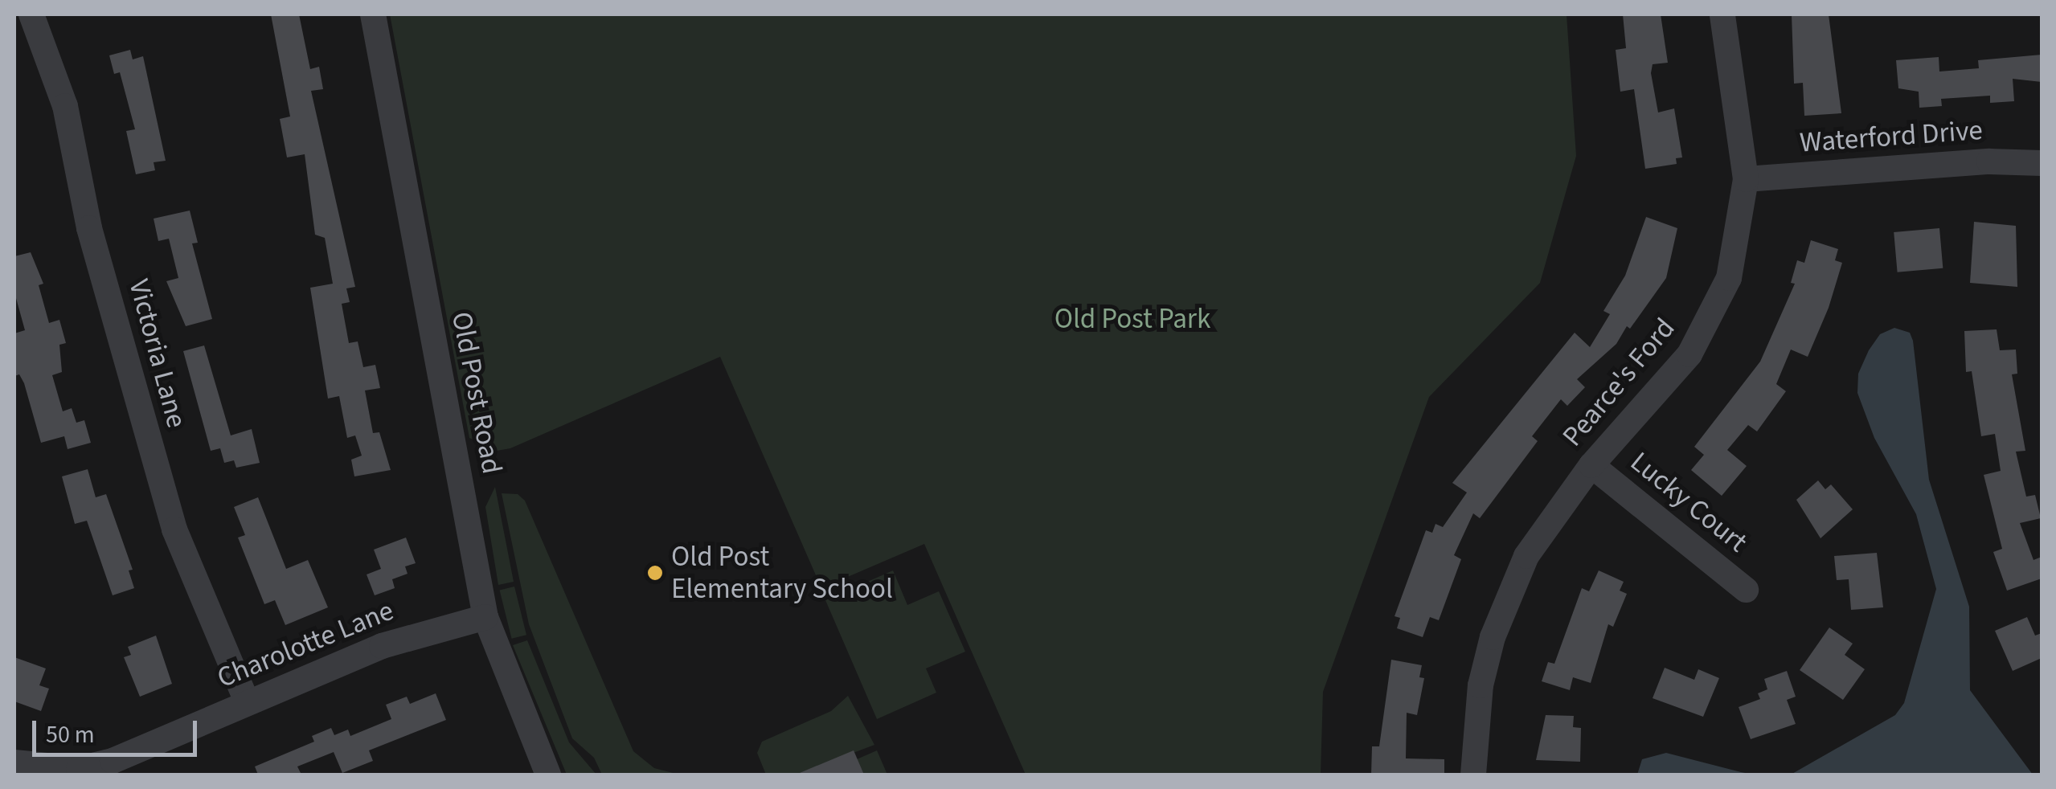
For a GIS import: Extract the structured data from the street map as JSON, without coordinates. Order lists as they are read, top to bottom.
{
  "streets": {
    "street": [
      "Waterford Drive",
      "Victoria Lane",
      "Pearce's Ford",
      "Old Post Road",
      "Lucky Court",
      "Charolotte Lane"
    ]
  },
  "crossings": [
    ["Waterford Drive", "Pearce's Ford"],
    ["Victoria Lane", "Charolotte Lane"],
    ["Pearce's Ford", "Lucky Court"],
    ["Old Post Road", "Charolotte Lane"]
  ],
  "parks": ["Old Post Park"],
  "places": ["Old Post Elementary School"],
  "scale_bar": "50 m"
}
